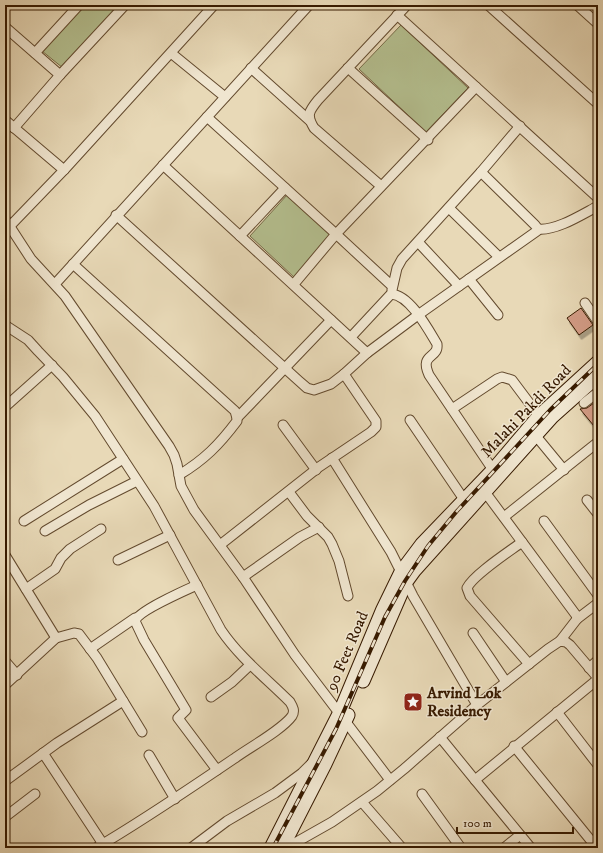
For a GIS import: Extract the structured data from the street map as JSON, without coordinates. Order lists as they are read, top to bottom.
{
  "streets": {
    "main road": ["Malahi Pakdi Road", "90 Feet Road"]
  },
  "crossings": [
    ["Malahi Pakdi Road", "90 Feet Road"]
  ],
  "places": {
    "place": ["Arvind Lok Residency"]
  },
  "scale_bar": "100 m"
}
